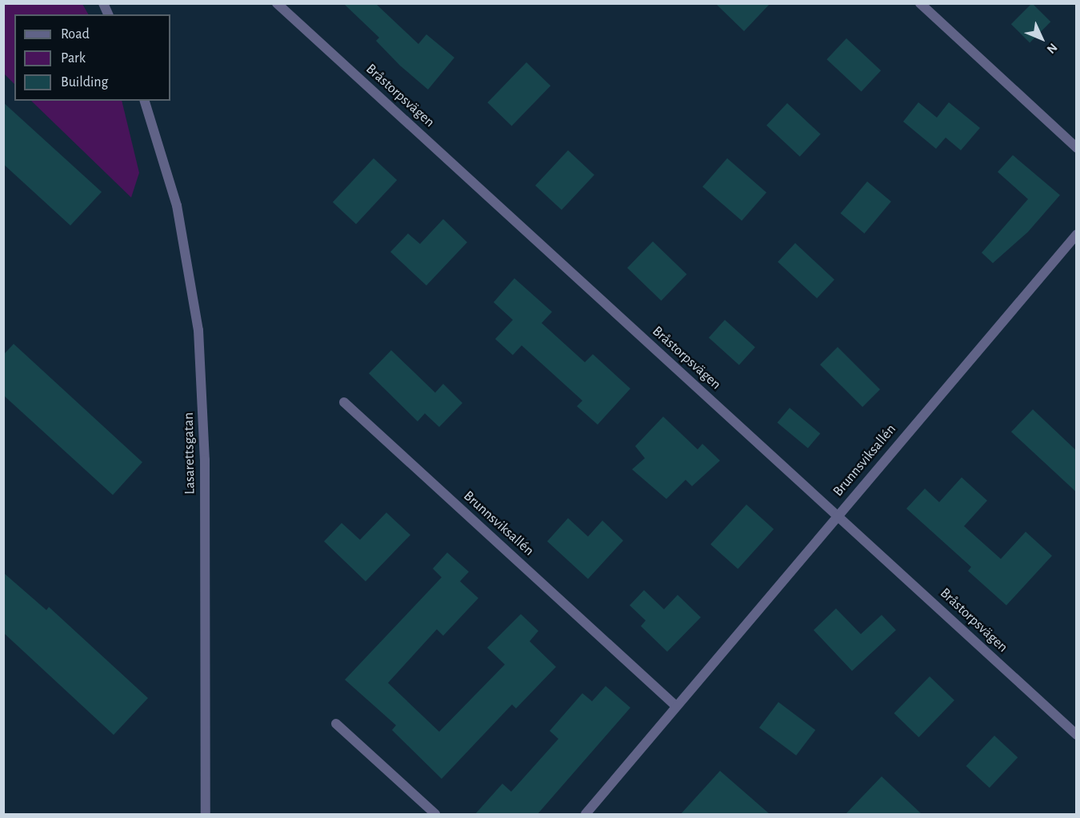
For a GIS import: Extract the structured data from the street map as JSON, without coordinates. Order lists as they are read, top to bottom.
{
  "streets": {
    "street": ["Bråstorpsvägen", "Lasarettsgatan", "Brunnsviksallén"]
  },
  "crossings": [
    ["Bråstorpsvägen", "Brunnsviksallén"]
  ],
  "legend": ["Road", "Park", "Building"],
  "north": "bottom right"
}
